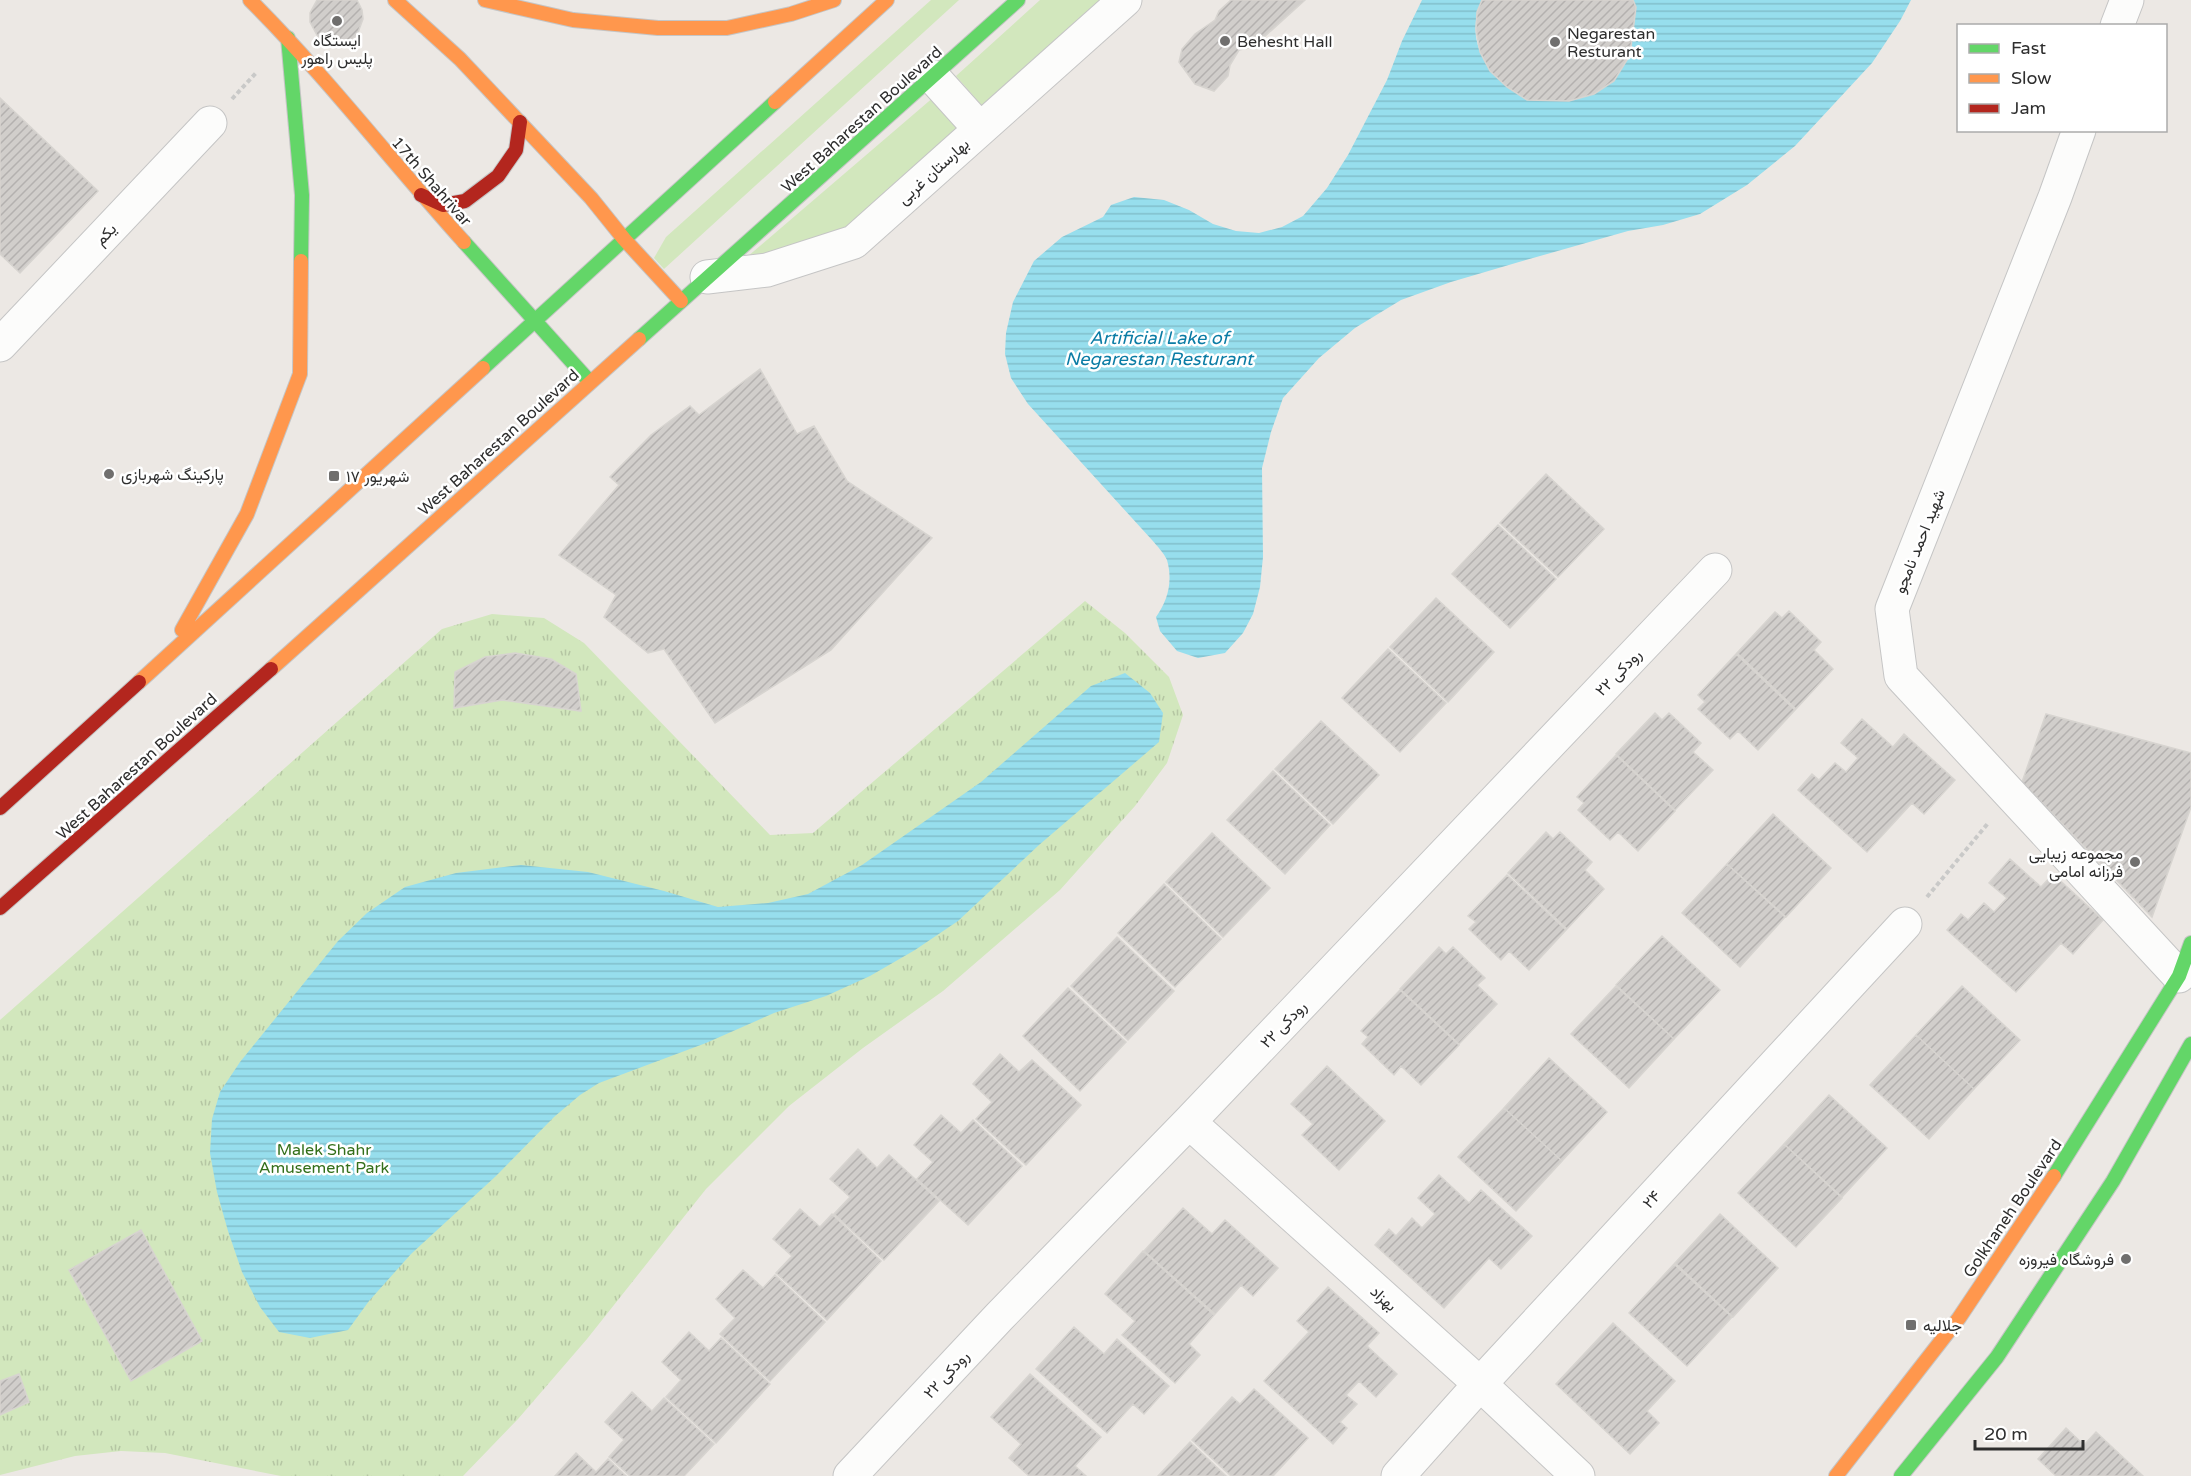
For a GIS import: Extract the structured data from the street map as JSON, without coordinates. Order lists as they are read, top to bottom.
{
  "streets": {
    "main road": ["West Baharestan Boulevard", "17th Shahrivar", "Golkhaneh Boulevard"],
    "street": [
      "بهارستان غربی",
      "یکم",
      "شهید احمد نامجو",
      "رودکی ۲۲",
      "۲۴",
      "بهزاد"
    ]
  },
  "crossings": [
    ["West Baharestan Boulevard", "بهارستان غربی"],
    ["West Baharestan Boulevard", "17th Shahrivar"],
    ["شهید احمد نامجو", "Golkhaneh Boulevard"],
    ["رودکی ۲۲", "بهزاد"],
    ["۲۴", "بهزاد"]
  ],
  "water": ["Artificial Lake of Negarestan Resturant"],
  "parks": ["Malek Shahr Amusement Park"],
  "places": {
    "other": [
      "ایستگاه پلیس راهور",
      "Behesht Hall",
      "Negarestan Resturant",
      "پارکینگ شهربازی",
      "مجموعه زیبایی فرزانه امامی",
      "فروشگاه فیروزه"
    ],
    "transit": ["۱۷ شهریور", "جلالیه"]
  },
  "legend": ["Fast", "Slow", "Jam"],
  "scale_bar": "20 m"
}
